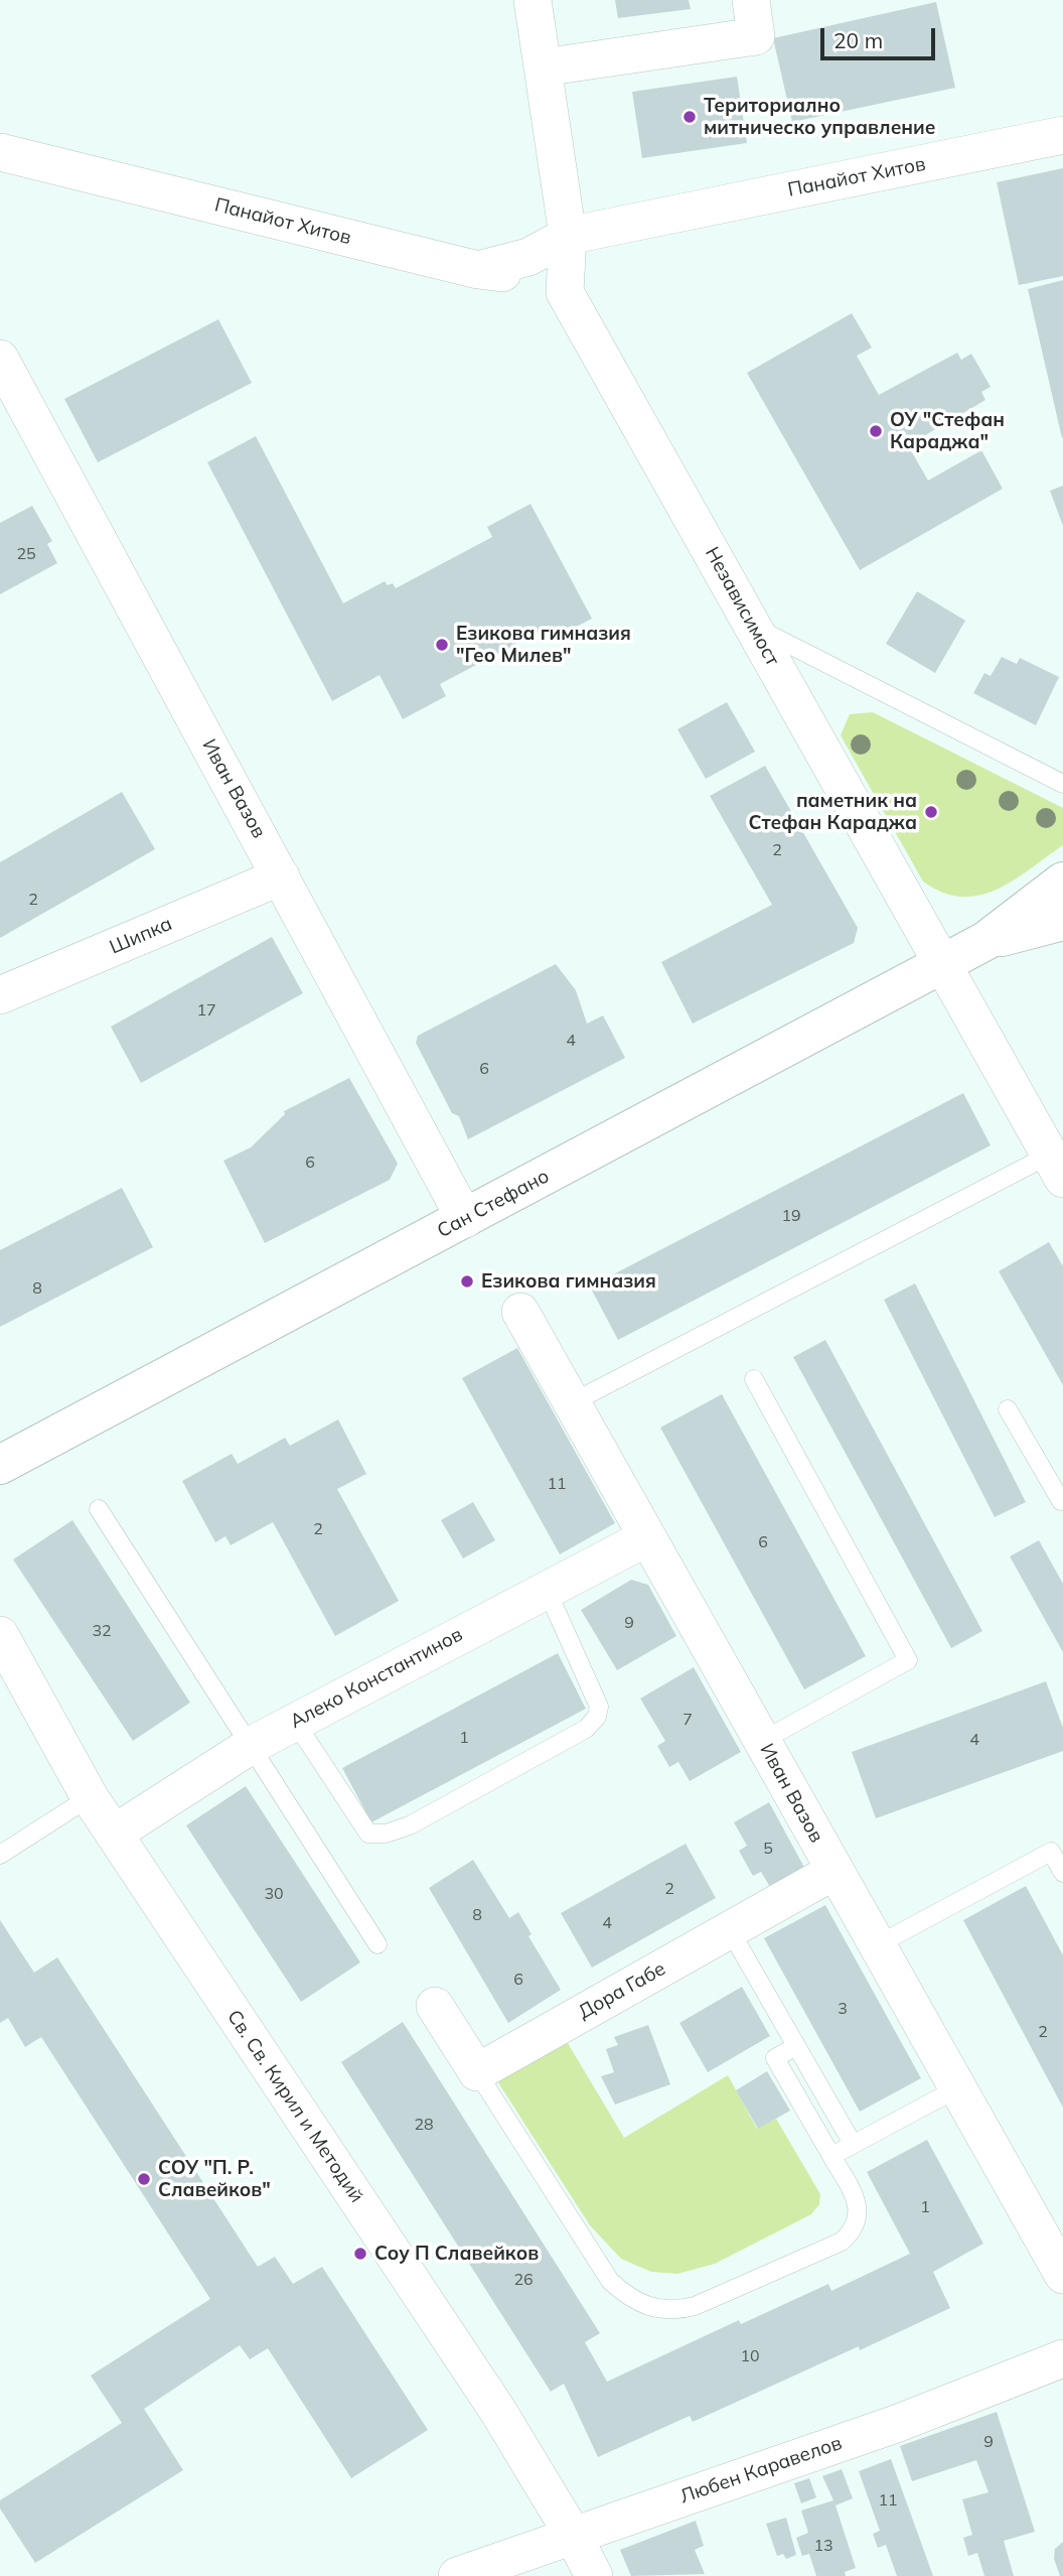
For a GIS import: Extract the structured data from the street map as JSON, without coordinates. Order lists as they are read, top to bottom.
{
  "streets": {
    "street": [
      "Панайот Хитов",
      "Независимост",
      "Иван Вазов",
      "Шипка",
      "Сан Стефано",
      "Алеко Константинов",
      "Дора Габе",
      "Св. Св. Кирил и Методий",
      "Любен Каравелов"
    ]
  },
  "crossings": [
    ["Панайот Хитов", "Независимост"],
    ["Независимост", "Сан Стефано"],
    ["Иван Вазов", "Шипка"],
    ["Иван Вазов", "Сан Стефано"],
    ["Иван Вазов", "Алеко Константинов"],
    ["Иван Вазов", "Дора Габе"],
    ["Алеко Константинов", "Св. Св. Кирил и Методий"],
    ["Св. Св. Кирил и Методий", "Любен Каравелов"]
  ],
  "places": [
    "Териториално митническо управление",
    "ОУ \"Стефан Караджа\"",
    "Езикова гимназия \"Гео Милев\"",
    "паметник на Стефан Караджа",
    "Езикова гимназия",
    "СОУ \"П. Р. Славейков\"",
    "Соу П Славейков"
  ],
  "house_numbers": [
    "25",
    "2",
    "2",
    "17",
    "4",
    "6",
    "6",
    "19",
    "8",
    "11",
    "2",
    "6",
    "9",
    "32",
    "7",
    "1",
    "4",
    "5",
    "2",
    "30",
    "8",
    "4",
    "6",
    "3",
    "2",
    "28",
    "1",
    "26",
    "10",
    "9",
    "11",
    "13"
  ],
  "scale_bar": "20 m"
}
